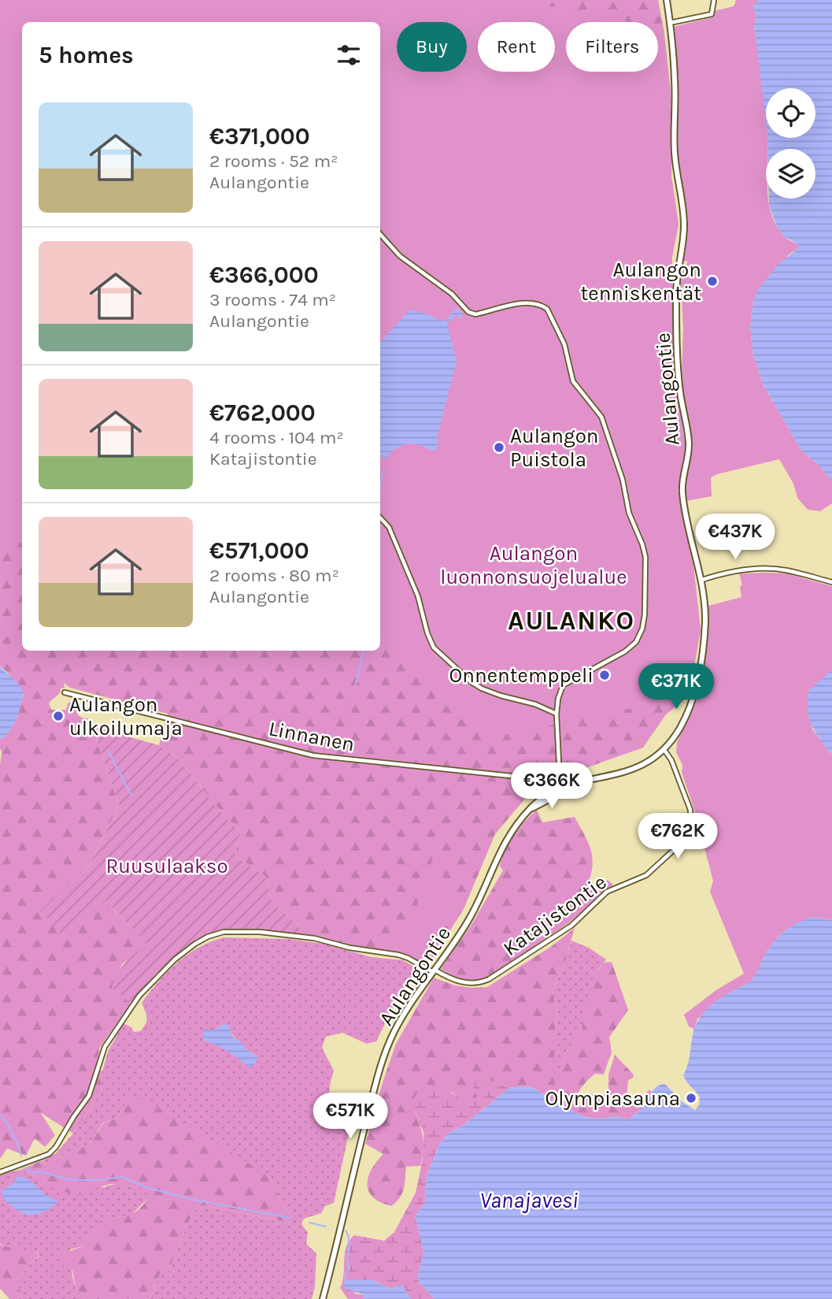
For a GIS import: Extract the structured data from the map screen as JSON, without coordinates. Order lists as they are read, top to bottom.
{
  "streets": {
    "street": ["Aulangontie", "Linnanen", "Katajistontie"]
  },
  "crossings": [
    ["Aulangontie", "Katajistontie"]
  ],
  "districts": ["AULANKO"],
  "water": ["Vanajavesi"],
  "parks": ["Aulangon luonnonsuojelualue", "Ruusulaakso"],
  "places": [
    "Aulangon tenniskentät",
    "Aulangon Puistola",
    "Onnentemppeli",
    "Aulangon ulkoilumaja",
    "Olympiasauna"
  ],
  "page": {
    "chip": ["Buy", "Rent", "Filters"],
    "heading": "5 homes",
    "list": [
      {
        "name": "€371,000",
        "note": "2 rooms · 52 m² · Aulangontie"
      },
      {
        "name": "€366,000",
        "note": "3 rooms · 74 m² · Aulangontie"
      },
      {
        "name": "€762,000",
        "note": "4 rooms · 104 m² · Katajistontie"
      },
      {
        "name": "€571,000",
        "note": "2 rooms · 80 m² · Aulangontie"
      }
    ],
    "price": [
      "€437K",
      "€371K",
      "€366K",
      "€762K",
      "€571K"
    ]
  }
}
